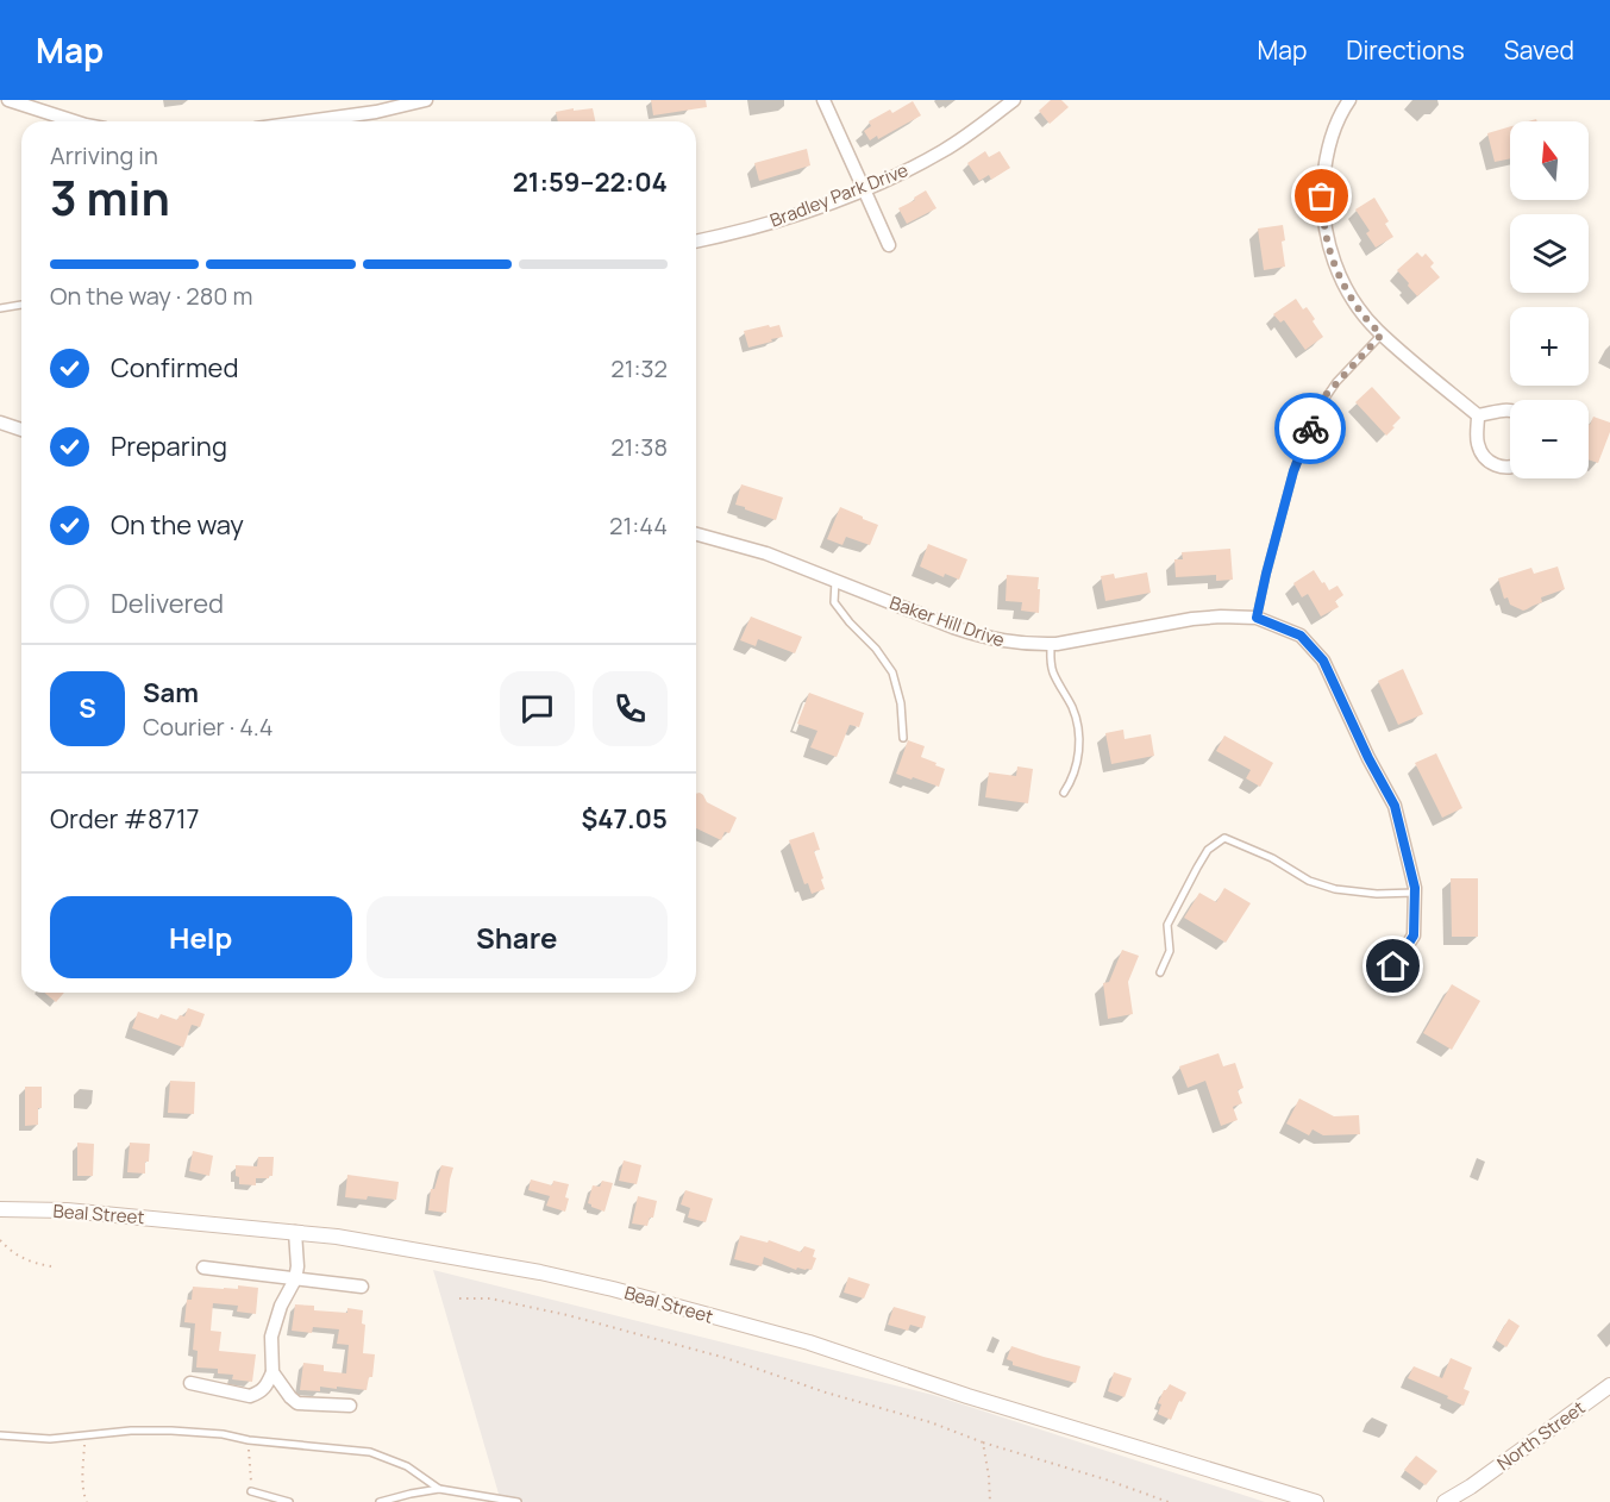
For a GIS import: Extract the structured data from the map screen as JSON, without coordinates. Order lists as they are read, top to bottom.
{
  "streets": {
    "street": [
      "Bradley Park Drive",
      "Baker Hill Drive",
      "Beal Street",
      "North Street"
    ]
  },
  "north": "top",
  "page": {
    "header": "Map",
    "nav": ["Map", "Directions", "Saved"],
    "map_buttons": ["+", "−"],
    "heading": ["3 min", "Arriving in", "21:59–22:04"],
    "panel": [
      "Sam",
      "Courier · 4.4",
      "Order #8717",
      "$47.05"
    ],
    "bar": "On the way · 280 m",
    "list": [
      ["Confirmed", "21:32"],
      ["Preparing", "21:38"],
      ["On the way", "21:44"],
      "Delivered"
    ],
    "round": "S",
    "buttons": ["Help", "Share"]
  }
}
